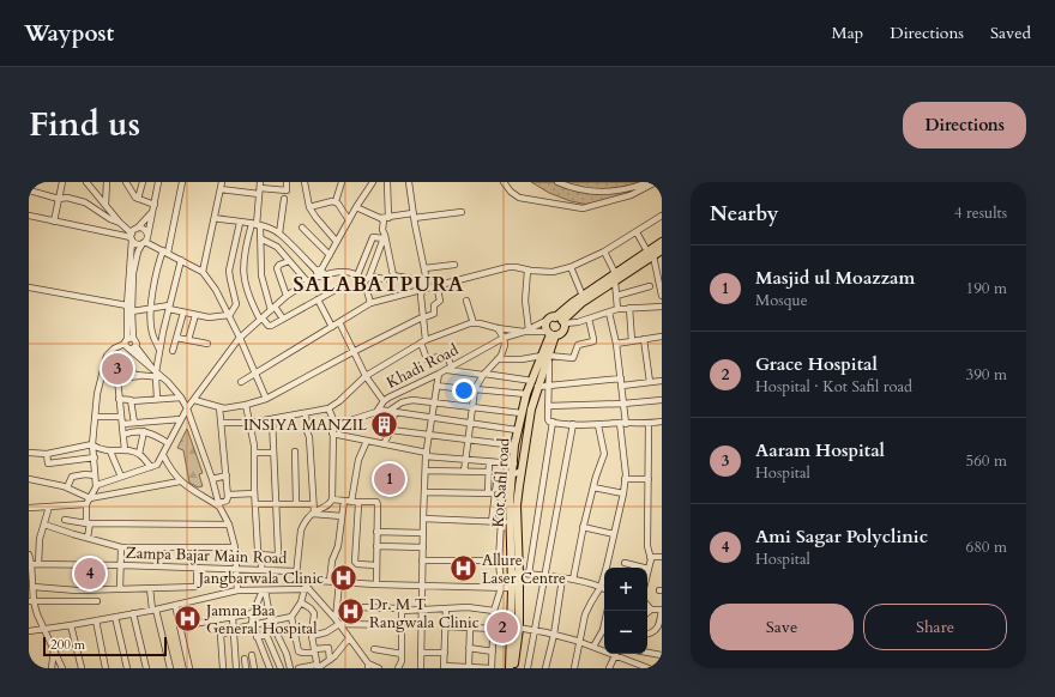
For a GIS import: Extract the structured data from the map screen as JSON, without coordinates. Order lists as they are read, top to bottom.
{
  "streets": {
    "main road": ["Kot Safil road"],
    "street": ["Khadi Road", "Zampa Bajar Main Road"]
  },
  "districts": ["SALABATPURA"],
  "places": {
    "building": ["INSIYA MANZIL"],
    "hospital": [
      "Allure Laser Centre",
      "Jangbarwala Clinic",
      "Dr. M T Rangwala Clinic",
      "Jamna Baa General Hospital"
    ]
  },
  "scale_bar": "200 m",
  "page": {
    "header": "Waypost",
    "nav": ["Map", "Directions", "Saved"],
    "title": "Find us",
    "buttons": [
      "Directions",
      ["Save", "Share"]
    ],
    "heading": ["Nearby", "4 results"],
    "list": [
      {
        "mark": "1",
        "name": "Masjid ul Moazzam",
        "note": "Mosque",
        "value": "190 m"
      },
      {
        "mark": "2",
        "name": "Grace Hospital",
        "note": "Hospital · Kot Safil road",
        "value": "390 m"
      },
      {
        "mark": "3",
        "name": "Aaram Hospital",
        "note": "Hospital",
        "value": "560 m"
      },
      {
        "mark": "4",
        "name": "Ami Sagar Polyclinic",
        "note": "Hospital",
        "value": "680 m"
      }
    ],
    "pins": [
      "3",
      "1",
      "4",
      "2"
    ],
    "map_buttons": ["+", "−"],
    "scale": "200 m"
  }
}
